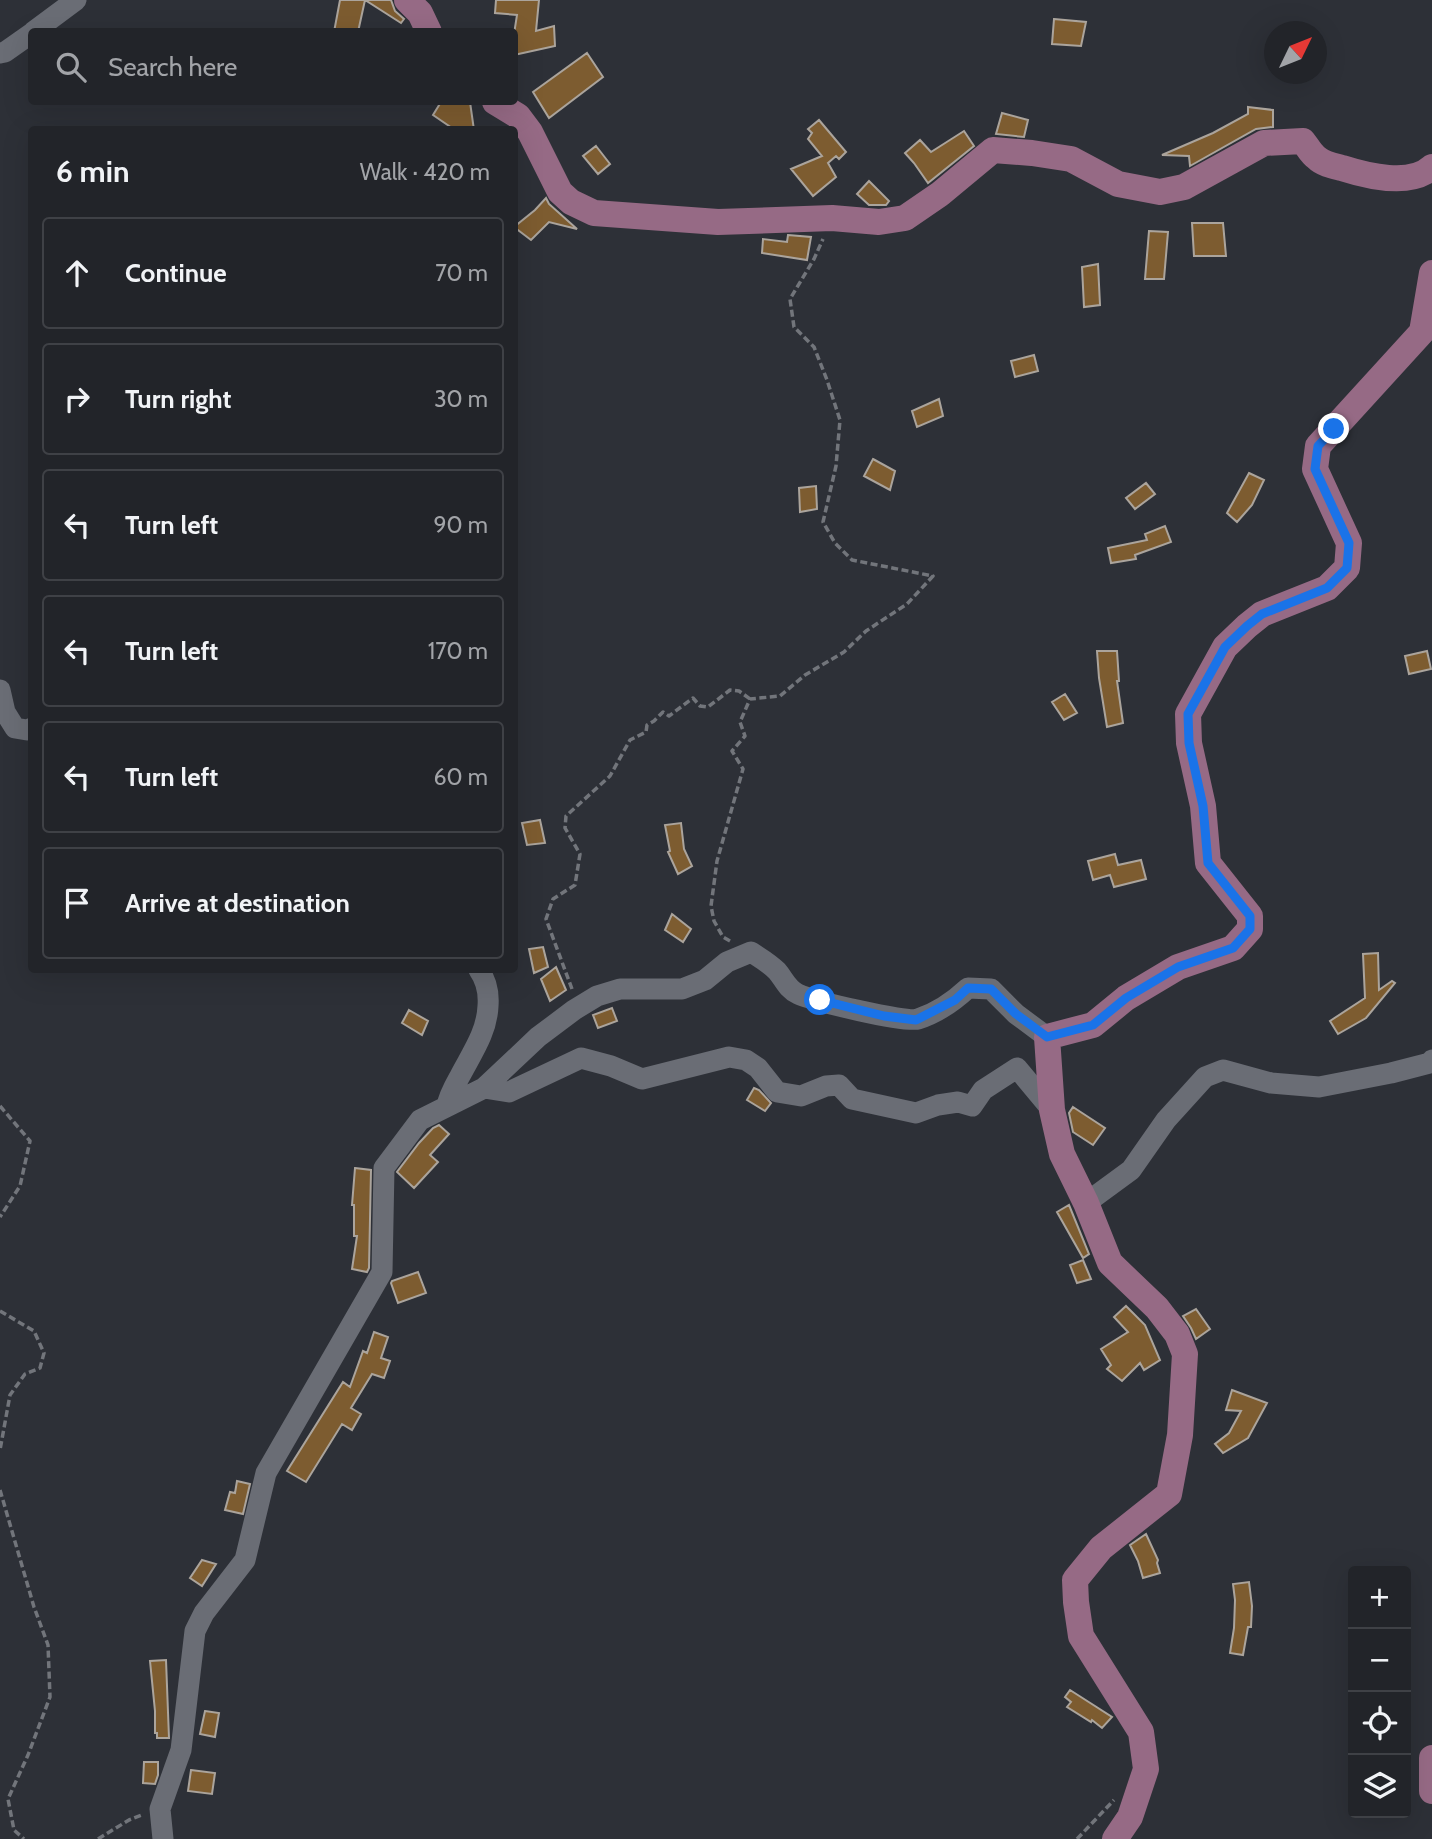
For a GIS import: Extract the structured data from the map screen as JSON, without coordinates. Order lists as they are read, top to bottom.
{
  "north": "top right",
  "page": {
    "search": "Search here",
    "heading": ["6 min", "Walk · 420 m"],
    "list": [
      ["Continue", "70 m"],
      ["Turn right", "30 m"],
      ["Turn left", "90 m"],
      ["Turn left", "170 m"],
      ["Turn left", "60 m"],
      "Arrive at destination"
    ],
    "map_buttons": ["+", "−"]
  }
}
